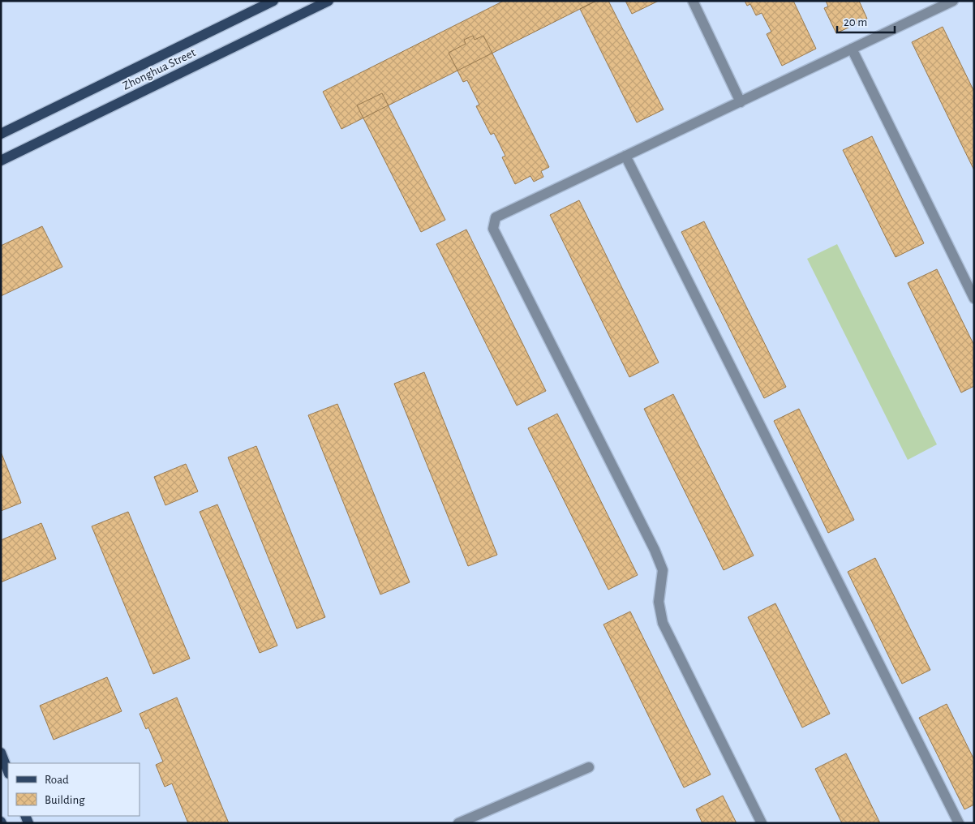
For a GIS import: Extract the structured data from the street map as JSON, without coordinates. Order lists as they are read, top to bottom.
{
  "streets": {
    "main road": ["Zhonghua Street"]
  },
  "legend": ["Road", "Building"],
  "scale_bar": "20 m"
}
